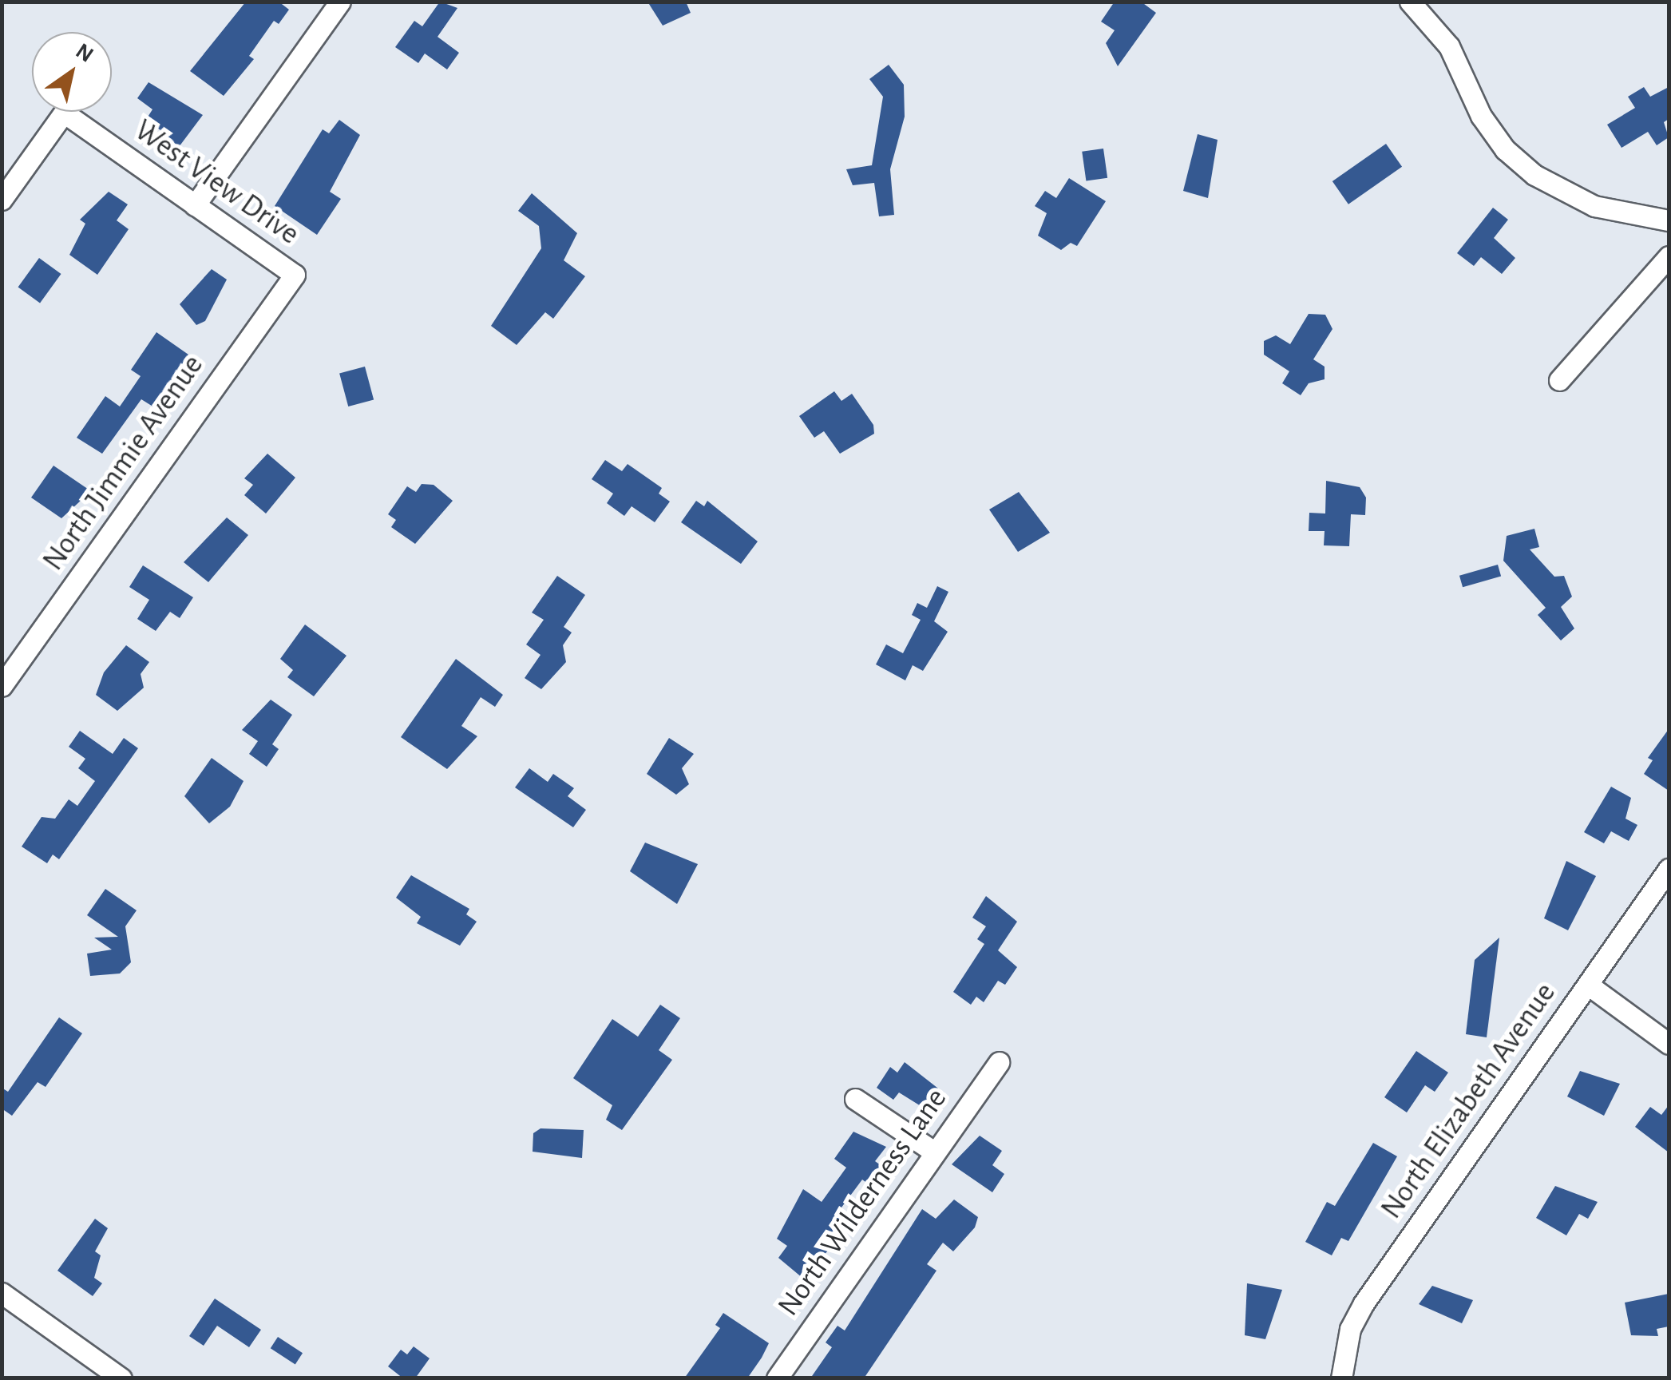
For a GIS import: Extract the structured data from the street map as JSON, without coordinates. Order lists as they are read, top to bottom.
{
  "streets": {
    "street": [
      "West View Drive",
      "North Jimmie Avenue",
      "North Elizabeth Avenue",
      "North Wilderness Lane"
    ]
  },
  "crossings": [
    ["West View Drive", "North Jimmie Avenue"]
  ],
  "north": "top right"
}
